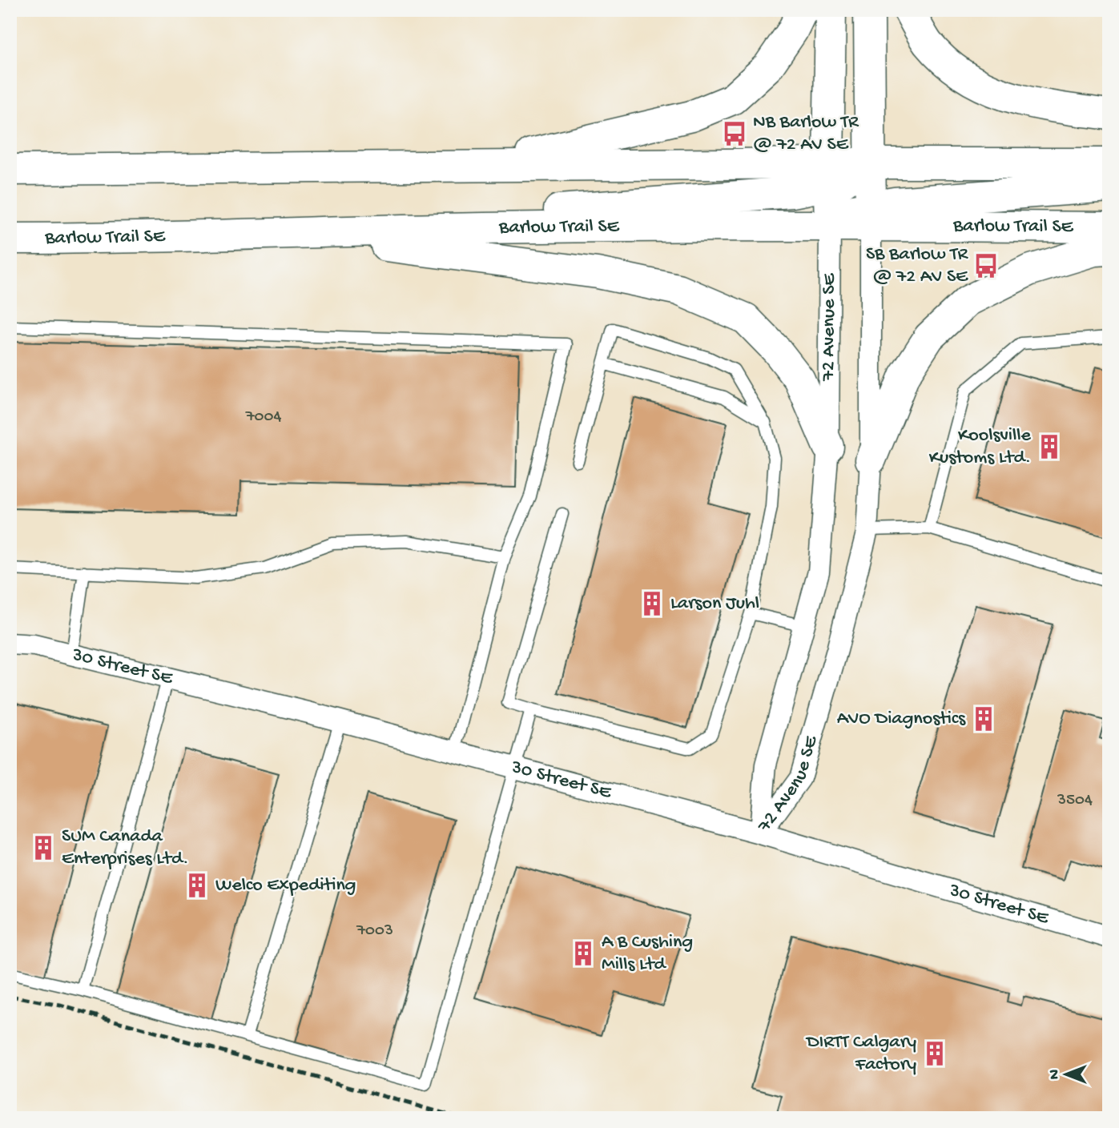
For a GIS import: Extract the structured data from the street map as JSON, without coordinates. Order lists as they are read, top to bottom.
{
  "streets": {
    "main road": ["Barlow Trail SE", "72 Avenue SE"],
    "street": ["30 Street SE"]
  },
  "crossings": [
    ["Barlow Trail SE", "72 Avenue SE"],
    ["72 Avenue SE", "30 Street SE"]
  ],
  "places": {
    "bus stop": ["NB Barlow TR @ 72 AV SE", "SB Barlow TR @ 72 AV SE"],
    "building": [
      "Koolsville Kustoms Ltd.",
      "Larson Juhl",
      "AVO Diagnostics",
      "SUM Canada Enterprises Ltd.",
      "Welco Expediting",
      "A B Cushing Mills Ltd",
      "DIRTT Calgary Factory"
    ]
  },
  "house_numbers": ["7004", "3504", "7003"],
  "north": "left"
}
